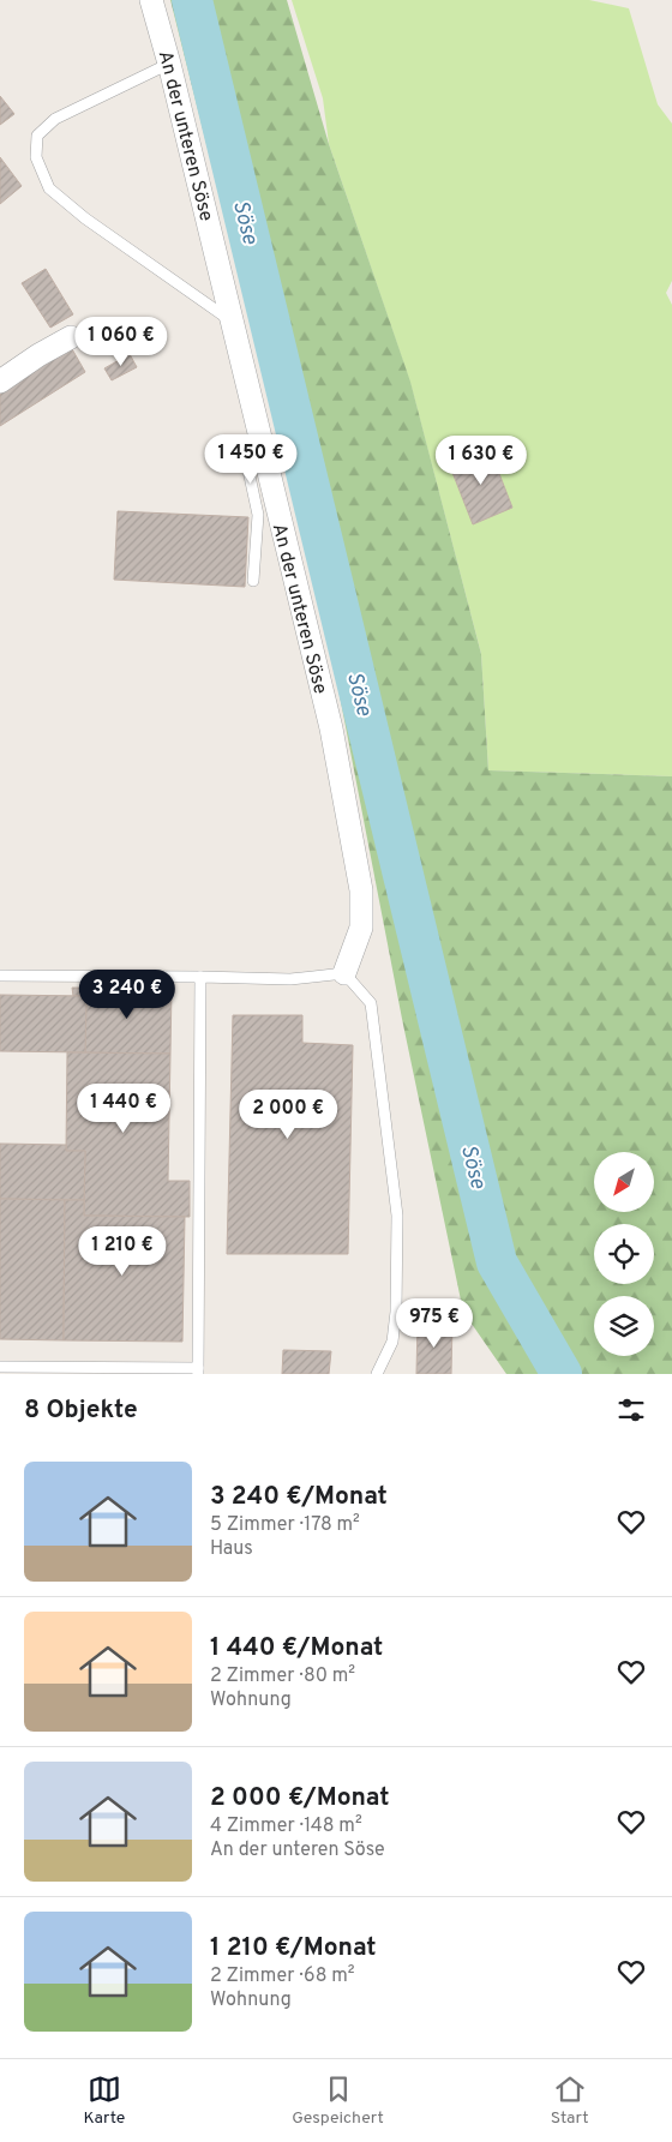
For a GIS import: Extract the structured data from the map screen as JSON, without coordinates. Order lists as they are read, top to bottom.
{
  "streets": {
    "street": ["An der unteren Söse"]
  },
  "water": ["Söse"],
  "north": "bottom left",
  "page": {
    "price": [
      "1 060 €",
      "1 450 €",
      "1 630 €",
      "3 240 €",
      "1 440 €",
      "2 000 €",
      "1 210 €",
      "975 €"
    ],
    "heading": "8 Objekte",
    "list": [
      {
        "name": "3 240 €/Monat",
        "note": "5 Zimmer · 178 m² · Haus"
      },
      {
        "name": "1 440 €/Monat",
        "note": "2 Zimmer · 80 m² · Wohnung"
      },
      {
        "name": "2 000 €/Monat",
        "note": "4 Zimmer · 148 m² · An der unteren Söse"
      },
      {
        "name": "1 210 €/Monat",
        "note": "2 Zimmer · 68 m² · Wohnung"
      }
    ],
    "tabs": ["Karte", "Gespeichert", "Start"]
  }
}
